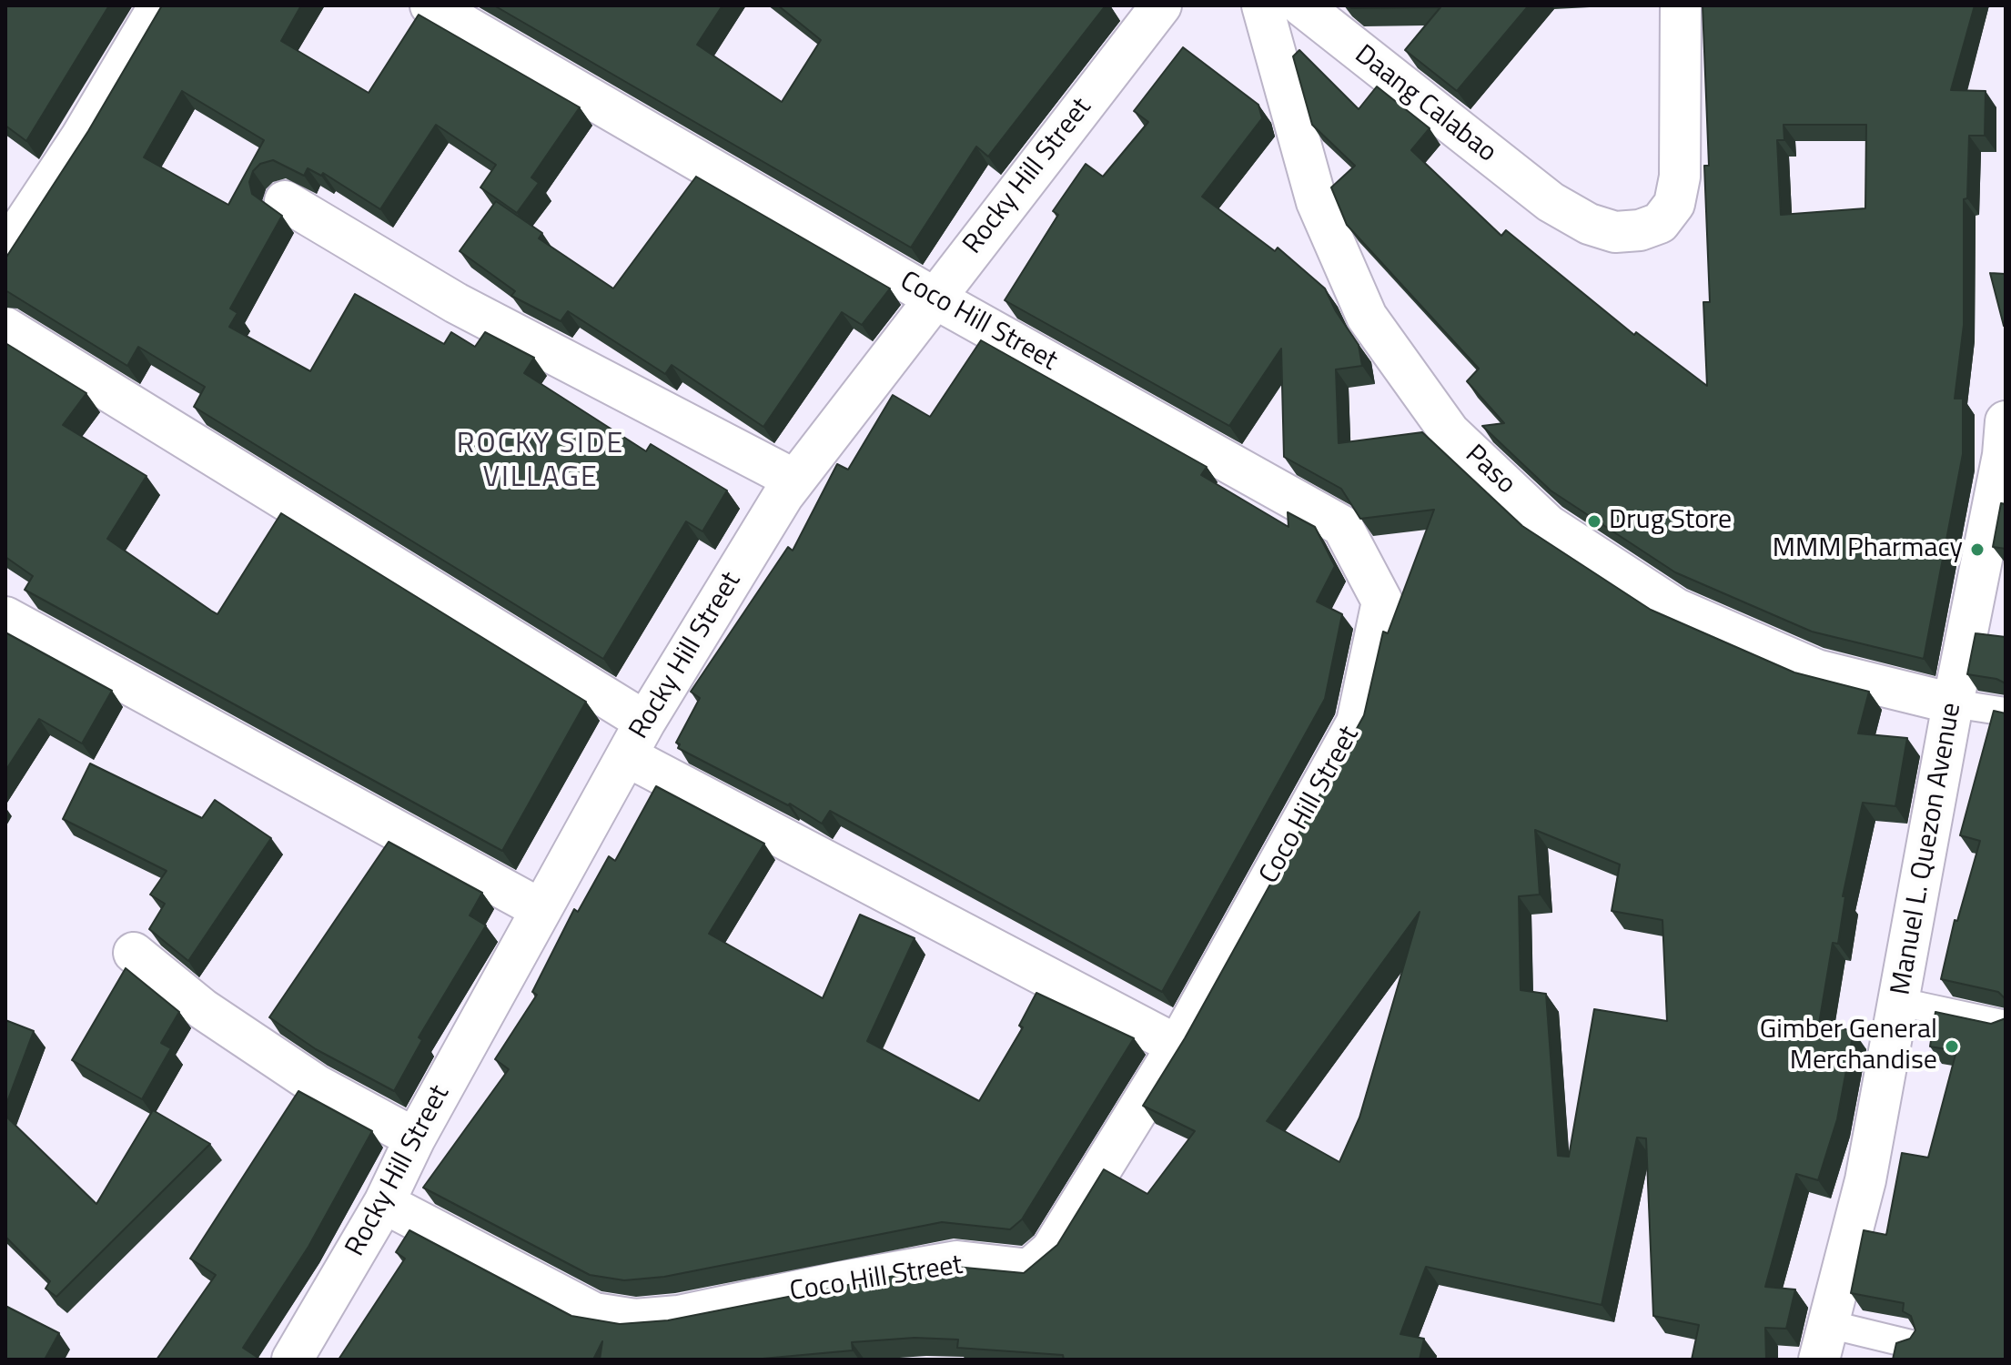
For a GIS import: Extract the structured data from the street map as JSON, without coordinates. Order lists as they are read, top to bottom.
{
  "streets": {
    "street": [
      "Daang Calabao",
      "Rocky Hill Street",
      "Coco Hill Street",
      "Paso",
      "Manuel L. Quezon Avenue"
    ]
  },
  "crossings": [
    ["Rocky Hill Street", "Coco Hill Street"],
    ["Paso", "Manuel L. Quezon Avenue"]
  ],
  "districts": ["ROCKY SIDE VILLAGE"],
  "places": ["Drug Store", "MMM Pharmacy", "Gimber General Merchandise"]
}
